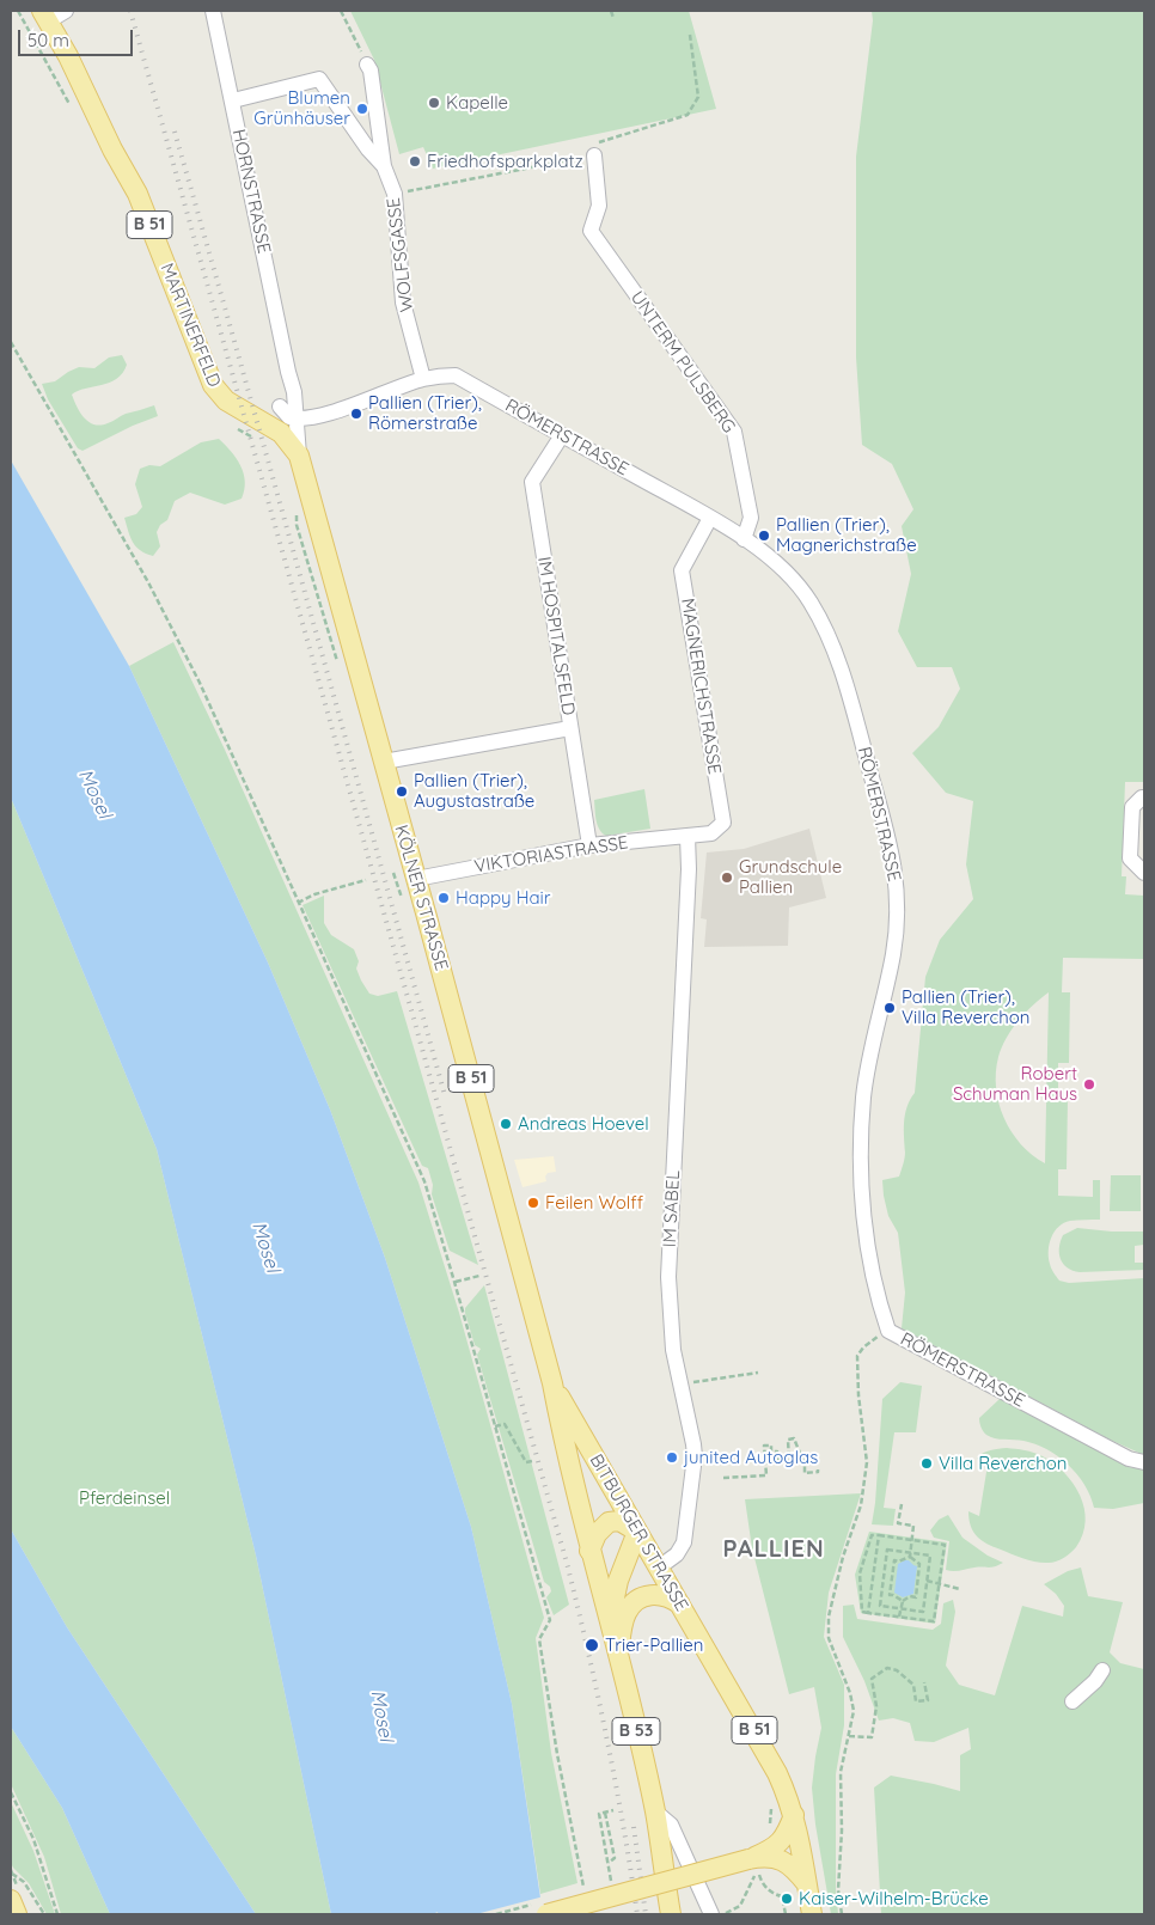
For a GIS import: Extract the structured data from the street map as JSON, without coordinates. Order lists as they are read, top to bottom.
{
  "streets": {
    "main road": [
      "B 51",
      "MARTINERFELD",
      "KÖLNER STRASSE",
      "BITBURGER STRASSE",
      "B 53"
    ],
    "street": [
      "HORNSTRASSE",
      "WOLFSGASSE",
      "UNTERM PULSBERG",
      "RÖMERSTRASSE",
      "IM HOSPITALSFELD",
      "MAGNERICHSTRASSE",
      "VIKTORIASTRASSE",
      "IM SABEL"
    ]
  },
  "crossings": [
    ["HORNSTRASSE", "WOLFSGASSE"],
    ["HORNSTRASSE", "MARTINERFELD"],
    ["HORNSTRASSE", "RÖMERSTRASSE"],
    ["HORNSTRASSE", "KÖLNER STRASSE"],
    ["WOLFSGASSE", "RÖMERSTRASSE"],
    ["MARTINERFELD", "KÖLNER STRASSE"],
    ["UNTERM PULSBERG", "RÖMERSTRASSE"],
    ["RÖMERSTRASSE", "IM HOSPITALSFELD"],
    ["RÖMERSTRASSE", "MAGNERICHSTRASSE"],
    ["IM HOSPITALSFELD", "VIKTORIASTRASSE"],
    ["MAGNERICHSTRASSE", "VIKTORIASTRASSE"],
    ["MAGNERICHSTRASSE", "IM SABEL"],
    ["VIKTORIASTRASSE", "KÖLNER STRASSE"],
    ["VIKTORIASTRASSE", "IM SABEL"],
    ["KÖLNER STRASSE", "BITBURGER STRASSE"],
    ["IM SABEL", "BITBURGER STRASSE"]
  ],
  "districts": ["PALLIEN"],
  "water": ["Mosel"],
  "parks": ["Pferdeinsel"],
  "places": [
    "Kapelle",
    "Blumen Grünhäuser",
    "Friedhofsparkplatz",
    "Pallien (Trier), Römerstraße",
    "Pallien (Trier), Magnerichstraße",
    "Pallien (Trier), Augustastraße",
    "Grundschule Pallien",
    "Happy Hair",
    "Pallien (Trier), Villa Reverchon",
    "Robert Schuman Haus",
    "Andreas Hoevel",
    "Feilen Wolff",
    "junited Autoglas",
    "Villa Reverchon",
    "Trier-Pallien",
    "Kaiser-Wilhelm-Brücke"
  ],
  "scale_bar": "50 m"
}
